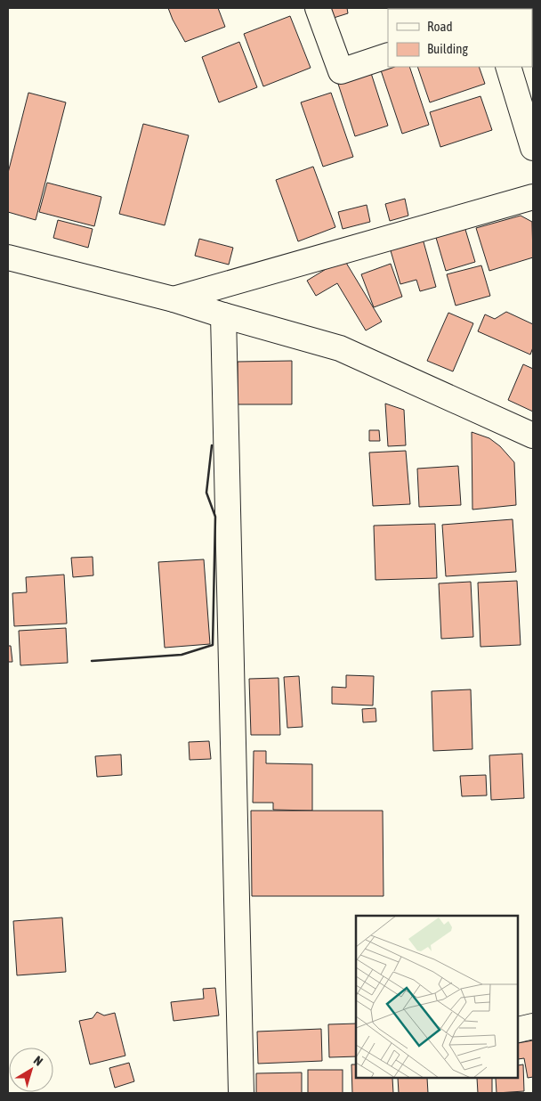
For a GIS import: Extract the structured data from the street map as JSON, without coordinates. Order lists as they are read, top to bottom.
{
  "legend": ["Road", "Building"],
  "north": "top right"
}
